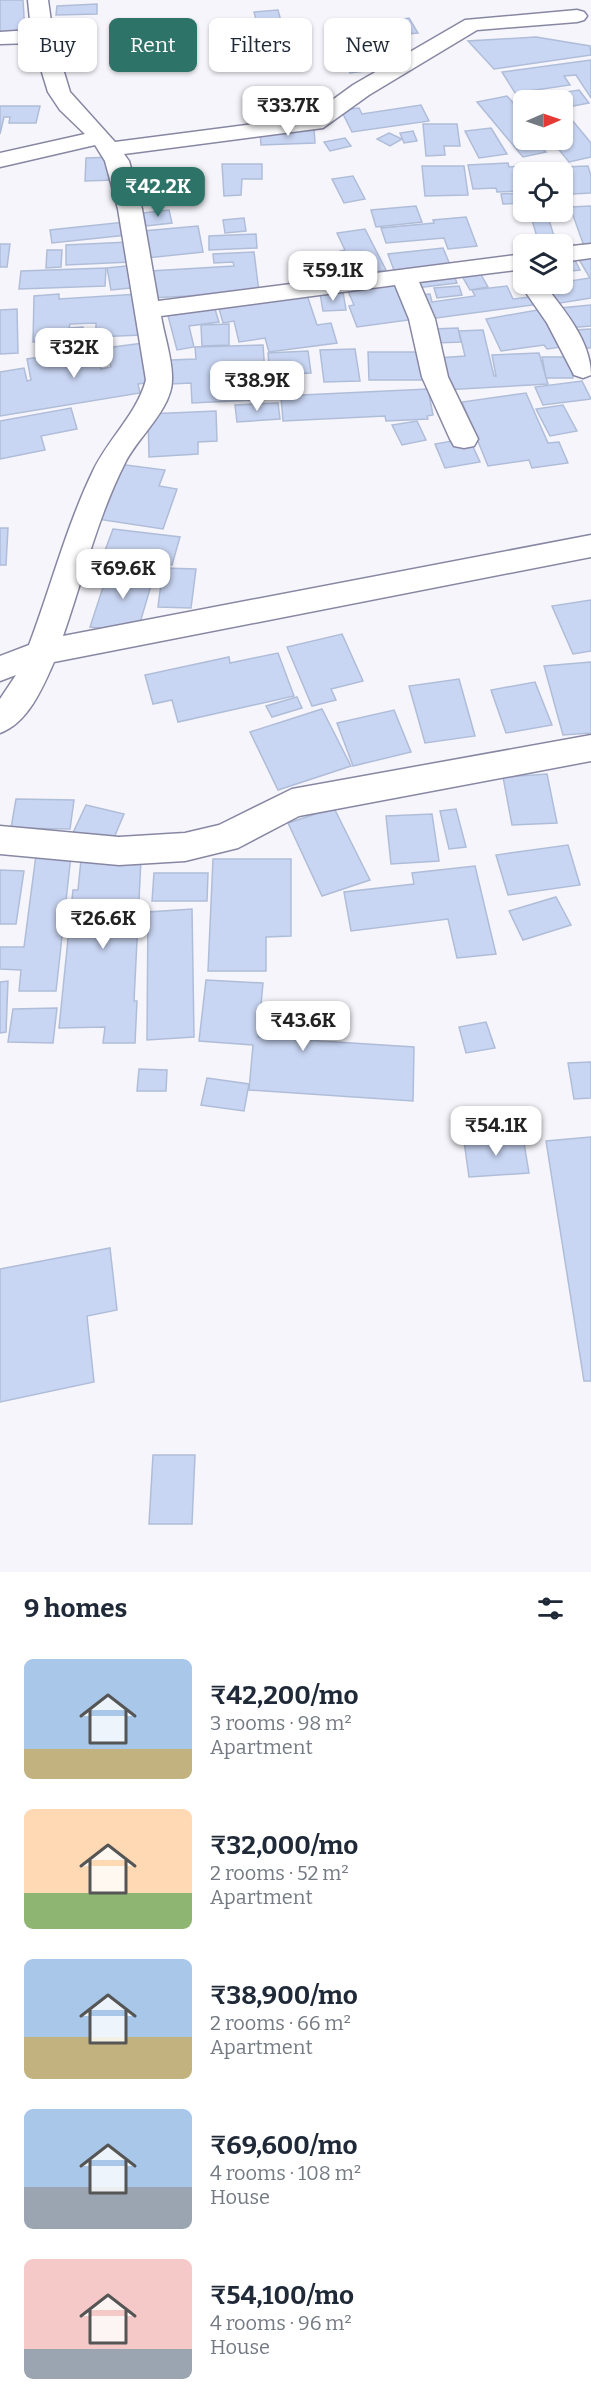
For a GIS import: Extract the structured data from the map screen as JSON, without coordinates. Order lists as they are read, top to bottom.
{
  "north": "right",
  "page": {
    "chip": [
      "Buy",
      "Rent",
      "Filters",
      "New"
    ],
    "price": [
      "₹33.7K",
      "₹42.2K",
      "₹59.1K",
      "₹32K",
      "₹38.9K",
      "₹69.6K",
      "₹26.6K",
      "₹43.6K",
      "₹54.1K"
    ],
    "heading": "9 homes",
    "list": [
      {
        "name": "₹42,200/mo",
        "note": "3 rooms · 98 m² · Apartment"
      },
      {
        "name": "₹32,000/mo",
        "note": "2 rooms · 52 m² · Apartment"
      },
      {
        "name": "₹38,900/mo",
        "note": "2 rooms · 66 m² · Apartment"
      },
      {
        "name": "₹69,600/mo",
        "note": "4 rooms · 108 m² · House"
      },
      {
        "name": "₹54,100/mo",
        "note": "4 rooms · 96 m² · House"
      }
    ]
  }
}
